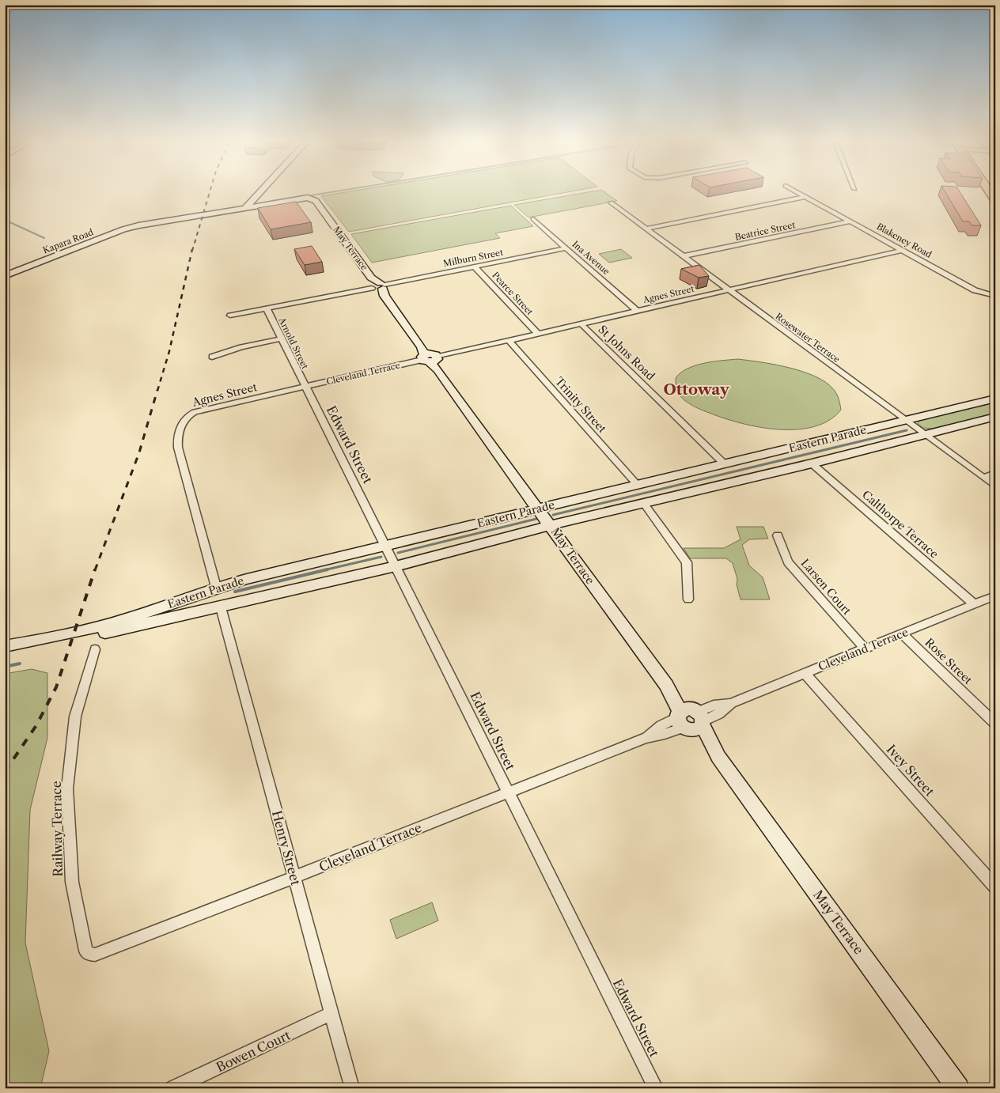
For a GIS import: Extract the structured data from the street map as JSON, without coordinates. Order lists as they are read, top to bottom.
{
  "streets": {
    "street": [
      "Beatrice Street",
      "Blakeney Road",
      "Kapara Road",
      "May Terrace",
      "Milburn Street",
      "Ina Avenue",
      "Pearce Street",
      "Agnes Street",
      "Rosewater Terrace",
      "Arnold Street",
      "St Johns Road",
      "Cleveland Terrace",
      "Trinity Street",
      "Eastern Parade",
      "Edward Street",
      "Calthorpe Terrace",
      "Larsen Court",
      "Rose Street",
      "Ivey Street",
      "Railway Terrace",
      "Henry Street",
      "Bowen Court"
    ]
  },
  "crossings": [
    ["Beatrice Street", "Blakeney Road"],
    ["Beatrice Street", "Rosewater Terrace"],
    ["Blakeney Road", "Agnes Street"],
    ["Kapara Road", "May Terrace"],
    ["May Terrace", "Milburn Street"],
    ["May Terrace", "Agnes Street"],
    ["May Terrace", "Cleveland Terrace"],
    ["May Terrace", "Eastern Parade"],
    ["Milburn Street", "Ina Avenue"],
    ["Milburn Street", "Pearce Street"],
    ["Milburn Street", "Arnold Street"],
    ["Ina Avenue", "Agnes Street"],
    ["Pearce Street", "Agnes Street"],
    ["Agnes Street", "Rosewater Terrace"],
    ["Agnes Street", "Arnold Street"],
    ["Agnes Street", "St Johns Road"],
    ["Agnes Street", "Cleveland Terrace"],
    ["Agnes Street", "Trinity Street"],
    ["Agnes Street", "Eastern Parade"],
    ["Agnes Street", "Edward Street"],
    ["Rosewater Terrace", "Eastern Parade"],
    ["Arnold Street", "Cleveland Terrace"],
    ["Arnold Street", "Edward Street"],
    ["St Johns Road", "Eastern Parade"],
    ["Cleveland Terrace", "Edward Street"],
    ["Cleveland Terrace", "Calthorpe Terrace"],
    ["Cleveland Terrace", "Larsen Court"],
    ["Cleveland Terrace", "Rose Street"],
    ["Cleveland Terrace", "Ivey Street"],
    ["Cleveland Terrace", "Railway Terrace"],
    ["Cleveland Terrace", "Henry Street"],
    ["Trinity Street", "Eastern Parade"],
    ["Eastern Parade", "Edward Street"],
    ["Eastern Parade", "Calthorpe Terrace"],
    ["Eastern Parade", "Henry Street"],
    ["Henry Street", "Bowen Court"]
  ],
  "districts": ["Ottoway"]
}
